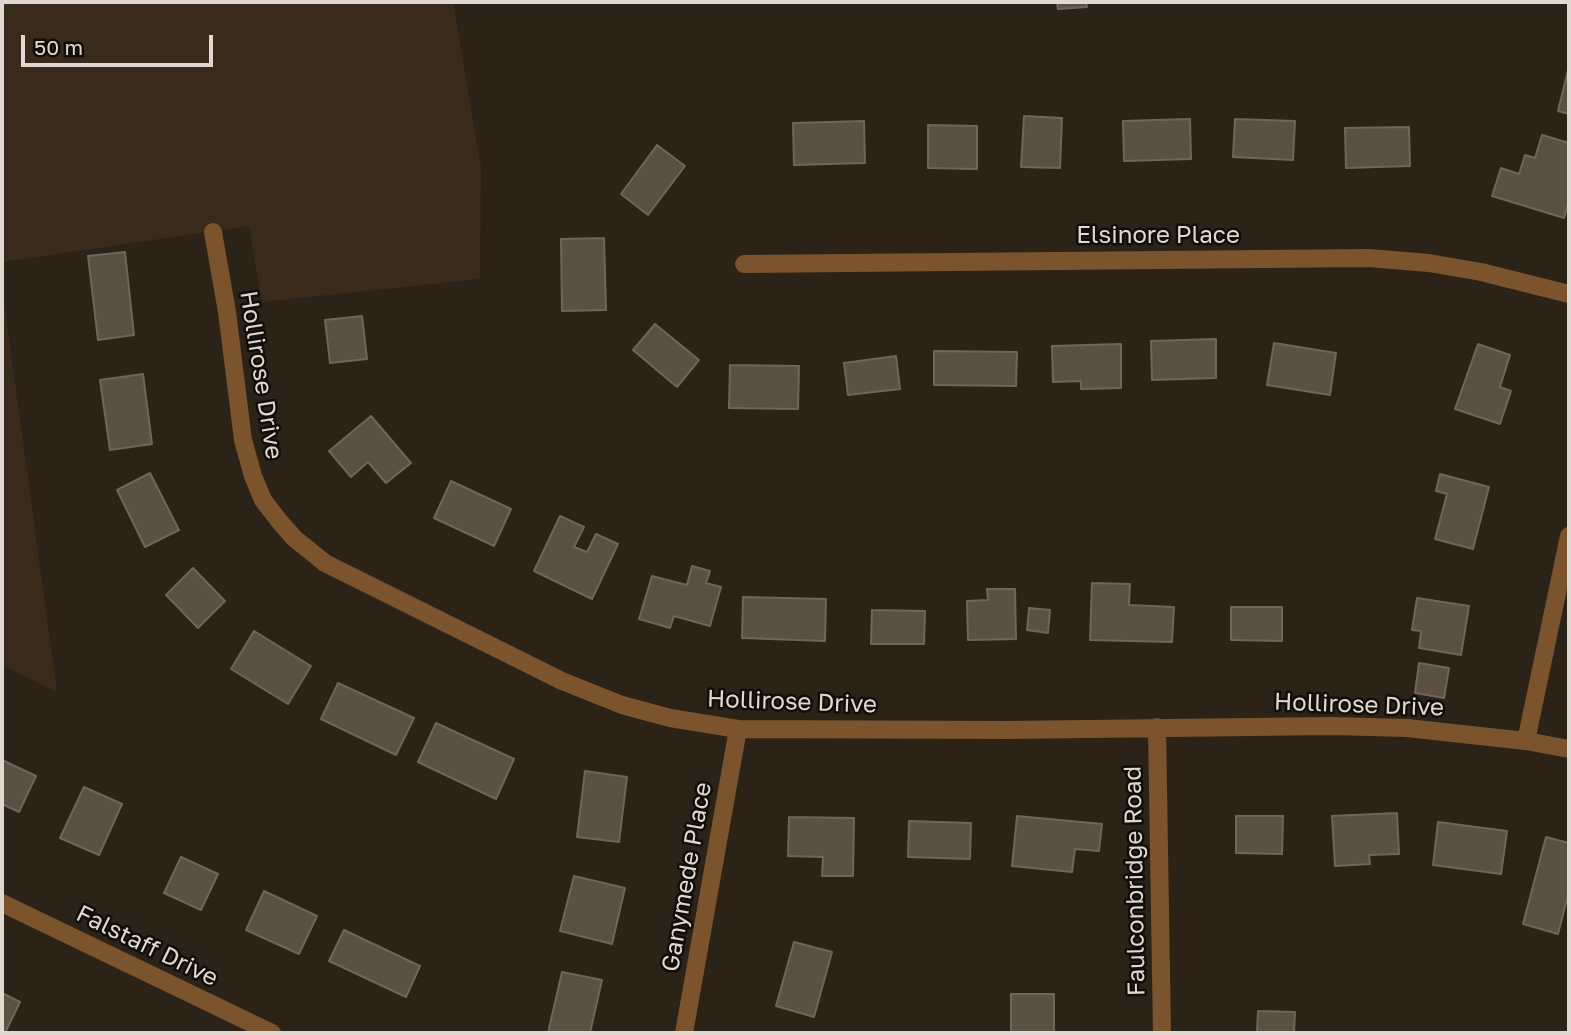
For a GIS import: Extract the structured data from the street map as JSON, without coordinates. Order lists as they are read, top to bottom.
{
  "streets": {
    "street": [
      "Elsinore Place",
      "Hollirose Drive",
      "Ganymede Place",
      "Faulconbridge Road",
      "Falstaff Drive"
    ]
  },
  "crossings": [
    ["Hollirose Drive", "Ganymede Place"],
    ["Hollirose Drive", "Faulconbridge Road"]
  ],
  "scale_bar": "50 m"
}
